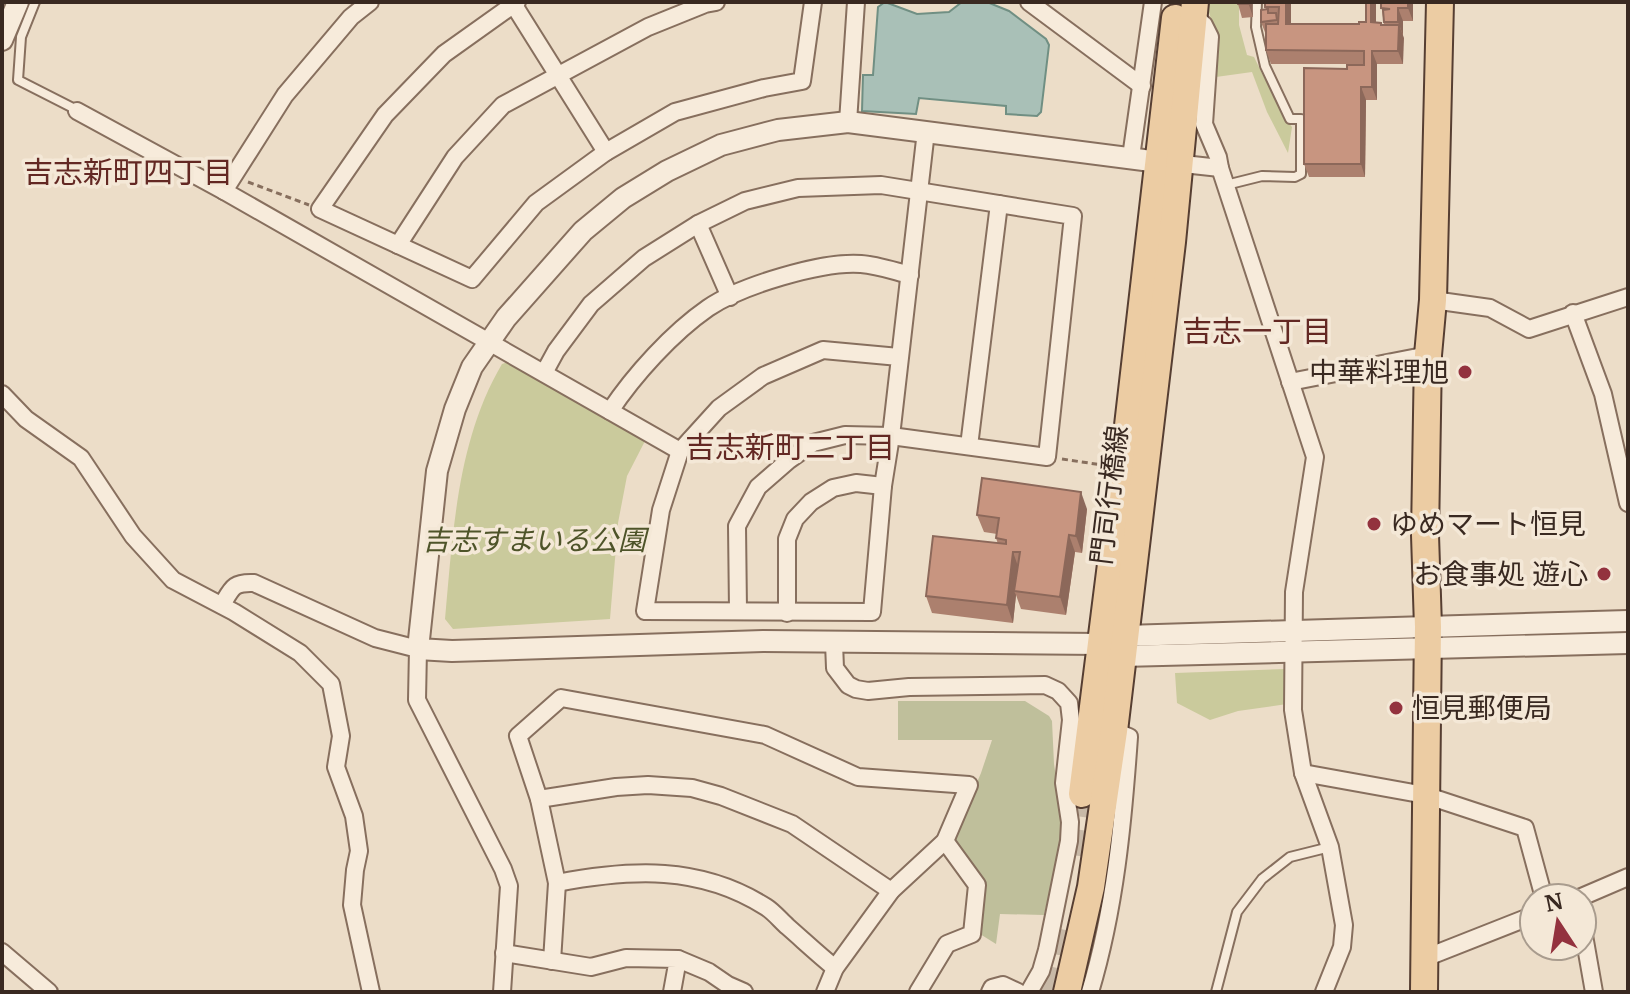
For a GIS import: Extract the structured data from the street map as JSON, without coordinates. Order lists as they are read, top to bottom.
{
  "streets": {
    "main road": ["門司行橋線"]
  },
  "districts": ["吉志新町四丁目", "吉志一丁目", "吉志新町二丁目"],
  "parks": ["吉志すまいる公園"],
  "places": [
    "中華料理旭",
    "ゆめマート恒見",
    "お食事処 遊心",
    "恒見郵便局"
  ],
  "north": "top"
}
